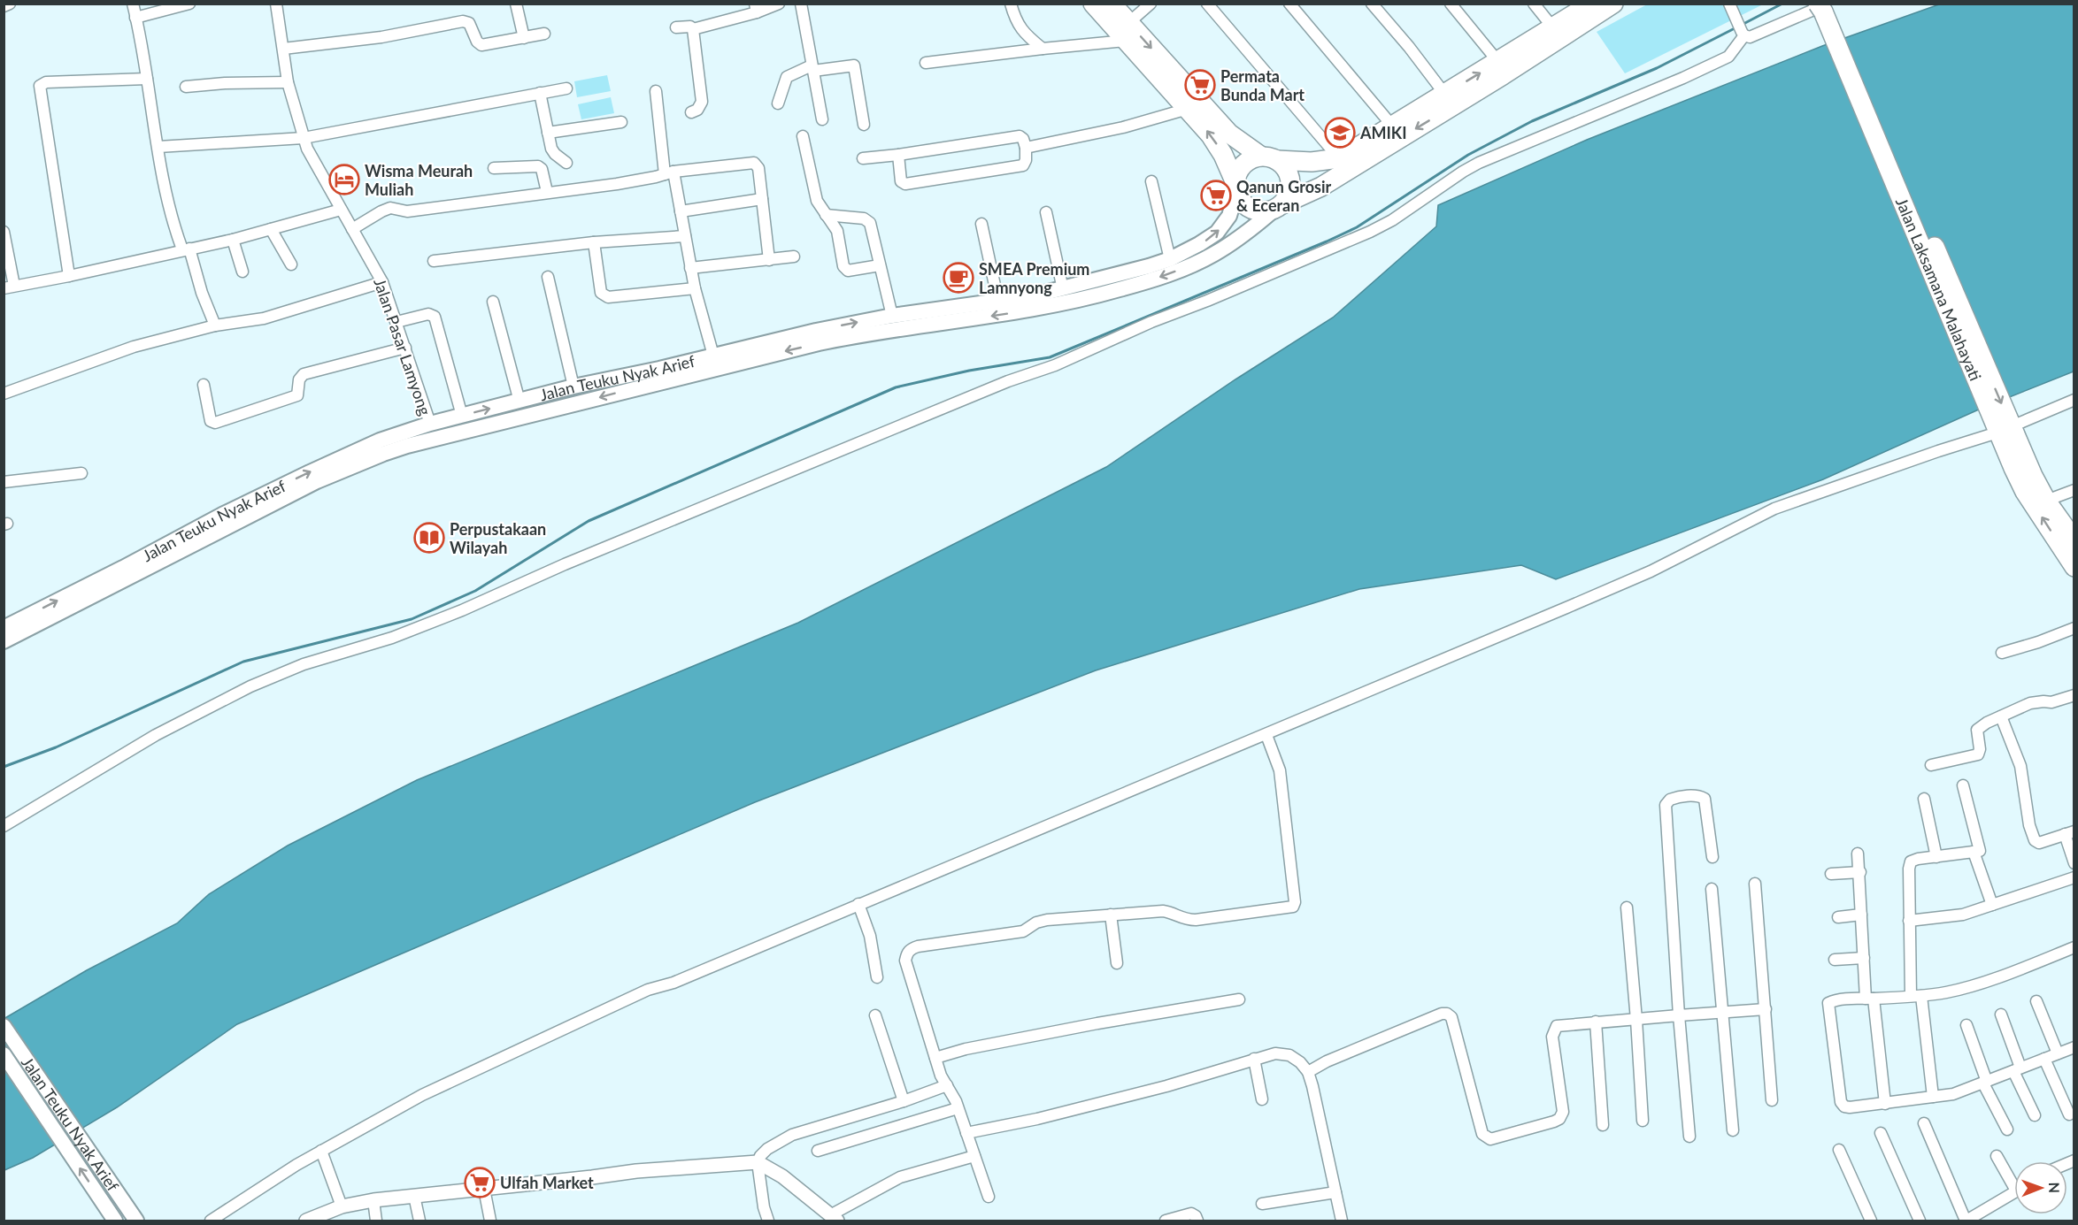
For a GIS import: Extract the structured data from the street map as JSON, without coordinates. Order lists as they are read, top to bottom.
{
  "streets": {
    "highway": ["Jalan Laksamana Malahayati"],
    "main road": ["Jalan Teuku Nyak Arief"],
    "street": ["Jalan Pasar Lamyong"]
  },
  "crossings": [
    ["Jalan Pasar Lamyong", "Jalan Teuku Nyak Arief"]
  ],
  "places": {
    "supermarket": ["Permata Bunda Mart", "Qanun Grosir & Eceran", "Ulfah Market"],
    "school or university": ["AMIKI"],
    "hotel": ["Wisma Meurah Muliah"],
    "cafe": ["SMEA Premium Lamnyong"],
    "library": ["Perpustakaan Wilayah"]
  },
  "north": "right"
}
